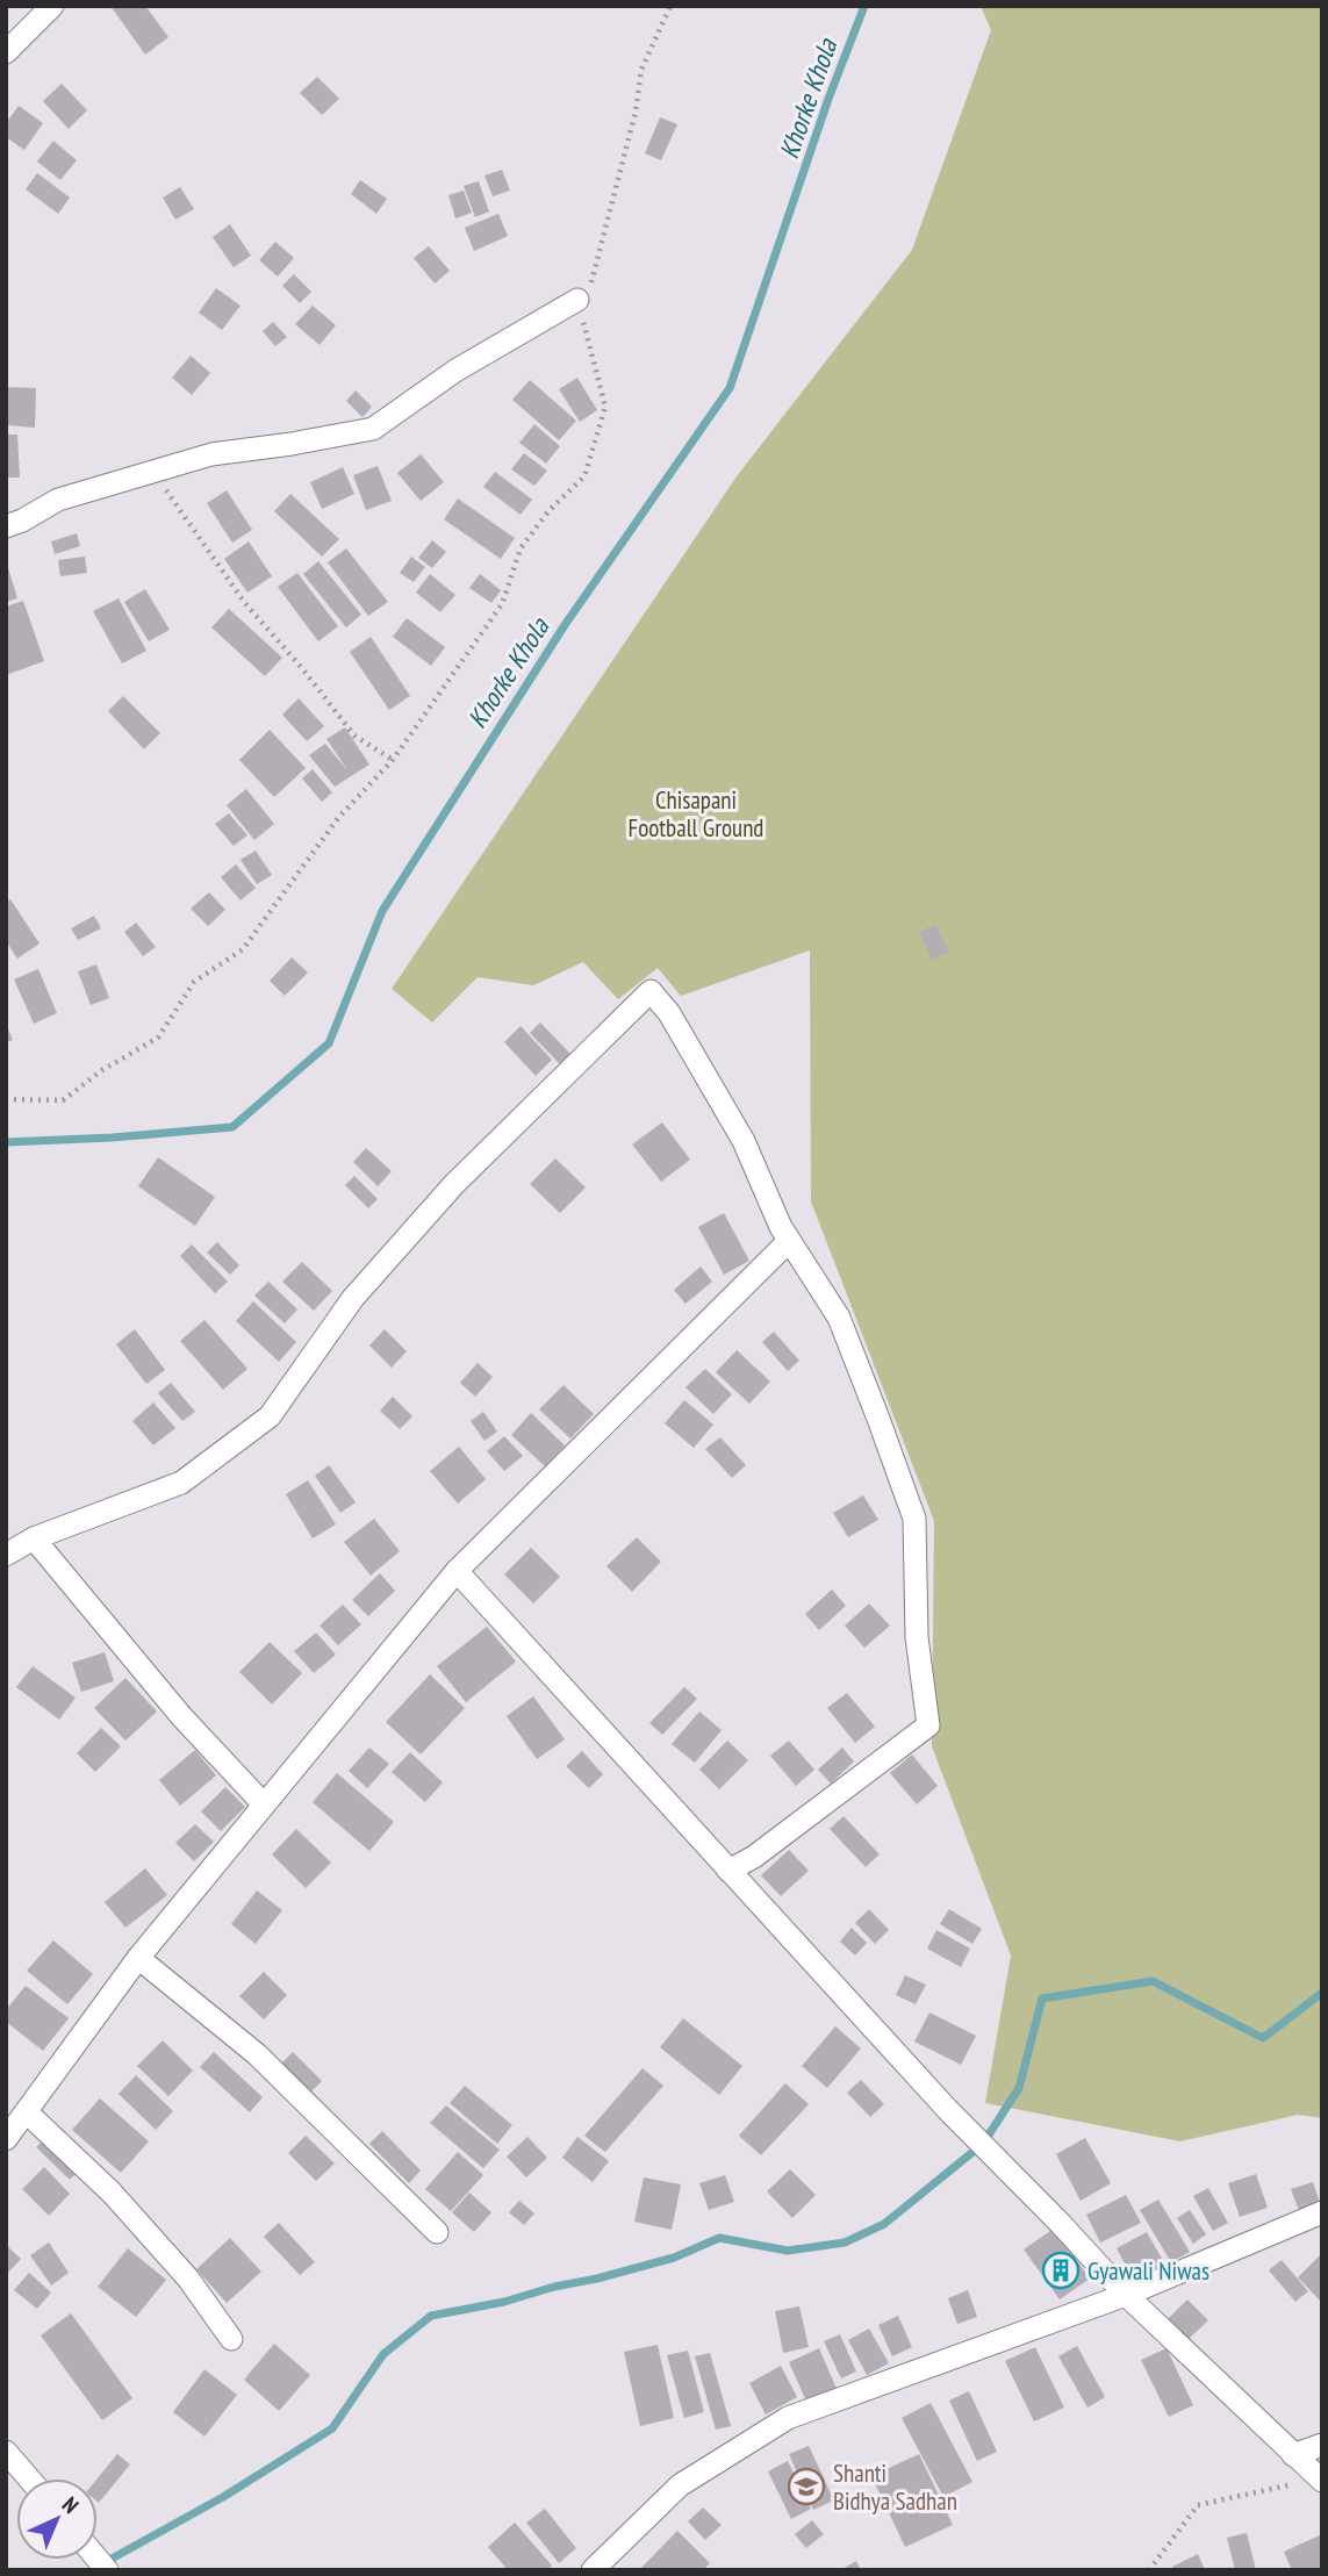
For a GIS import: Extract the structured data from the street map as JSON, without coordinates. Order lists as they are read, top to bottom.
{
  "water": ["Khorke Khola"],
  "parks": ["Chisapani Football Ground"],
  "places": {
    "building": ["Gyawali Niwas"],
    "school or university": ["Shanti Bidhya Sadhan"]
  },
  "north": "top right"
}
